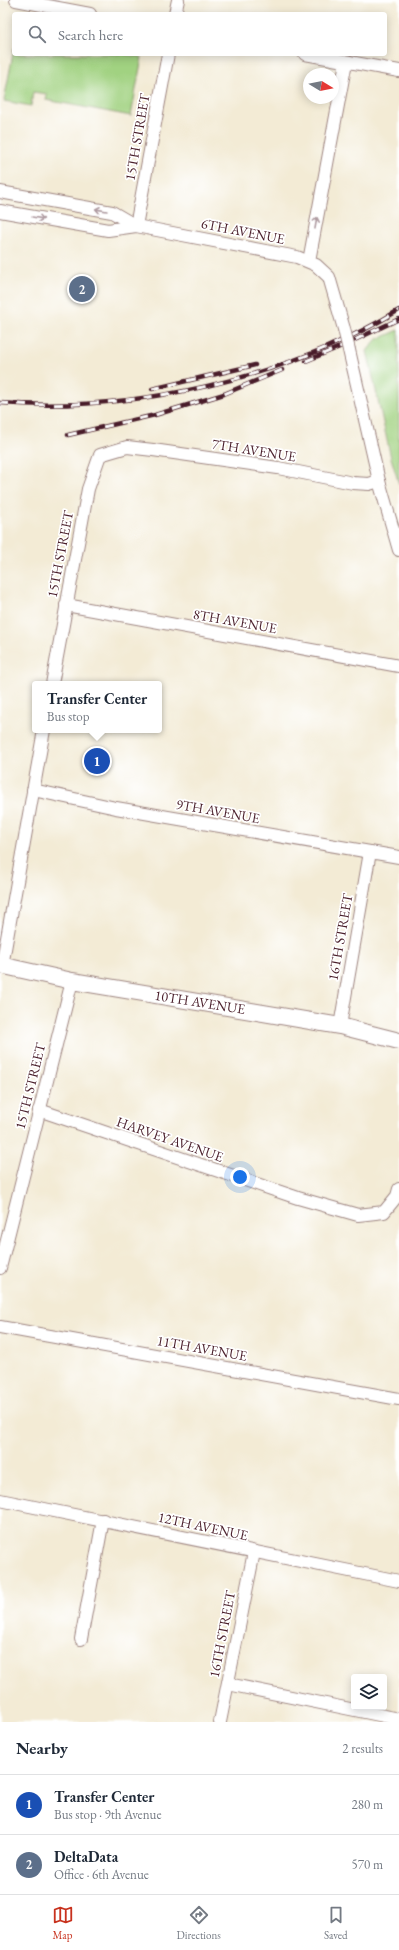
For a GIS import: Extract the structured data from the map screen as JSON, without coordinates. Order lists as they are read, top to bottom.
{
  "streets": {
    "main road": ["10TH AVENUE"],
    "street": [
      "15TH STREET",
      "6TH AVENUE",
      "7TH AVENUE",
      "8TH AVENUE",
      "9TH AVENUE",
      "16TH STREET",
      "HARVEY AVENUE",
      "11TH AVENUE",
      "12TH AVENUE"
    ]
  },
  "crossings": [
    ["15TH STREET", "6TH AVENUE"],
    ["15TH STREET", "7TH AVENUE"],
    ["15TH STREET", "8TH AVENUE"],
    ["15TH STREET", "10TH AVENUE"],
    ["15TH STREET", "HARVEY AVENUE"],
    ["6TH AVENUE", "7TH AVENUE"],
    ["9TH AVENUE", "16TH STREET"],
    ["16TH STREET", "10TH AVENUE"],
    ["16TH STREET", "12TH AVENUE"]
  ],
  "north": "right",
  "page": {
    "search": "Search here",
    "pins": ["2", "1"],
    "popup": ["Transfer Center", "Bus stop"],
    "heading": ["Nearby", "2 results"],
    "list": [
      {
        "mark": "1",
        "name": "Transfer Center",
        "note": "Bus stop · 9th Avenue",
        "value": "280 m"
      },
      {
        "mark": "2",
        "name": "DeltaData",
        "note": "Office · 6th Avenue",
        "value": "570 m"
      }
    ],
    "nav": ["Map", "Directions", "Saved"]
  }
}
